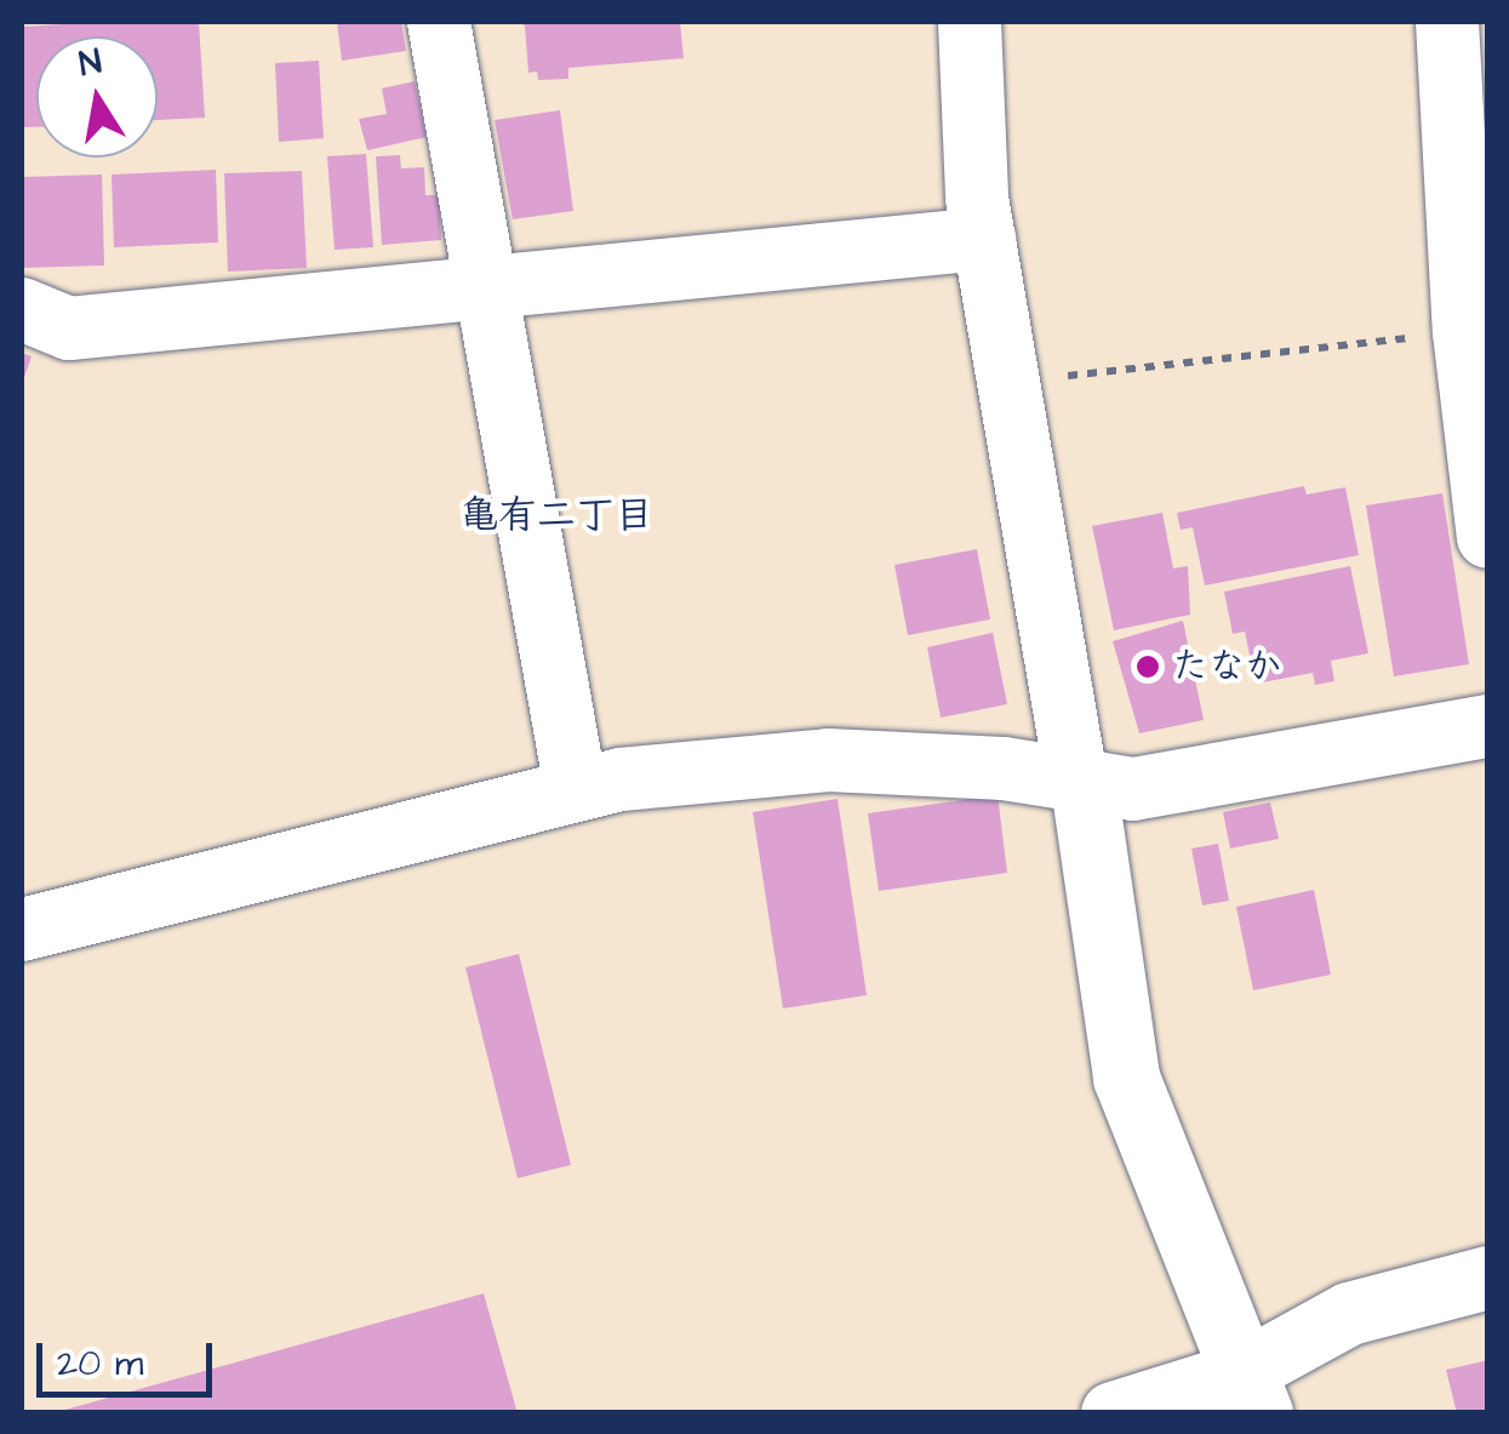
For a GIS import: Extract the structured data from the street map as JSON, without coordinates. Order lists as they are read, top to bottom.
{
  "districts": ["亀有二丁目"],
  "places": ["たなか"],
  "scale_bar": "20 m",
  "north": "top"
}
